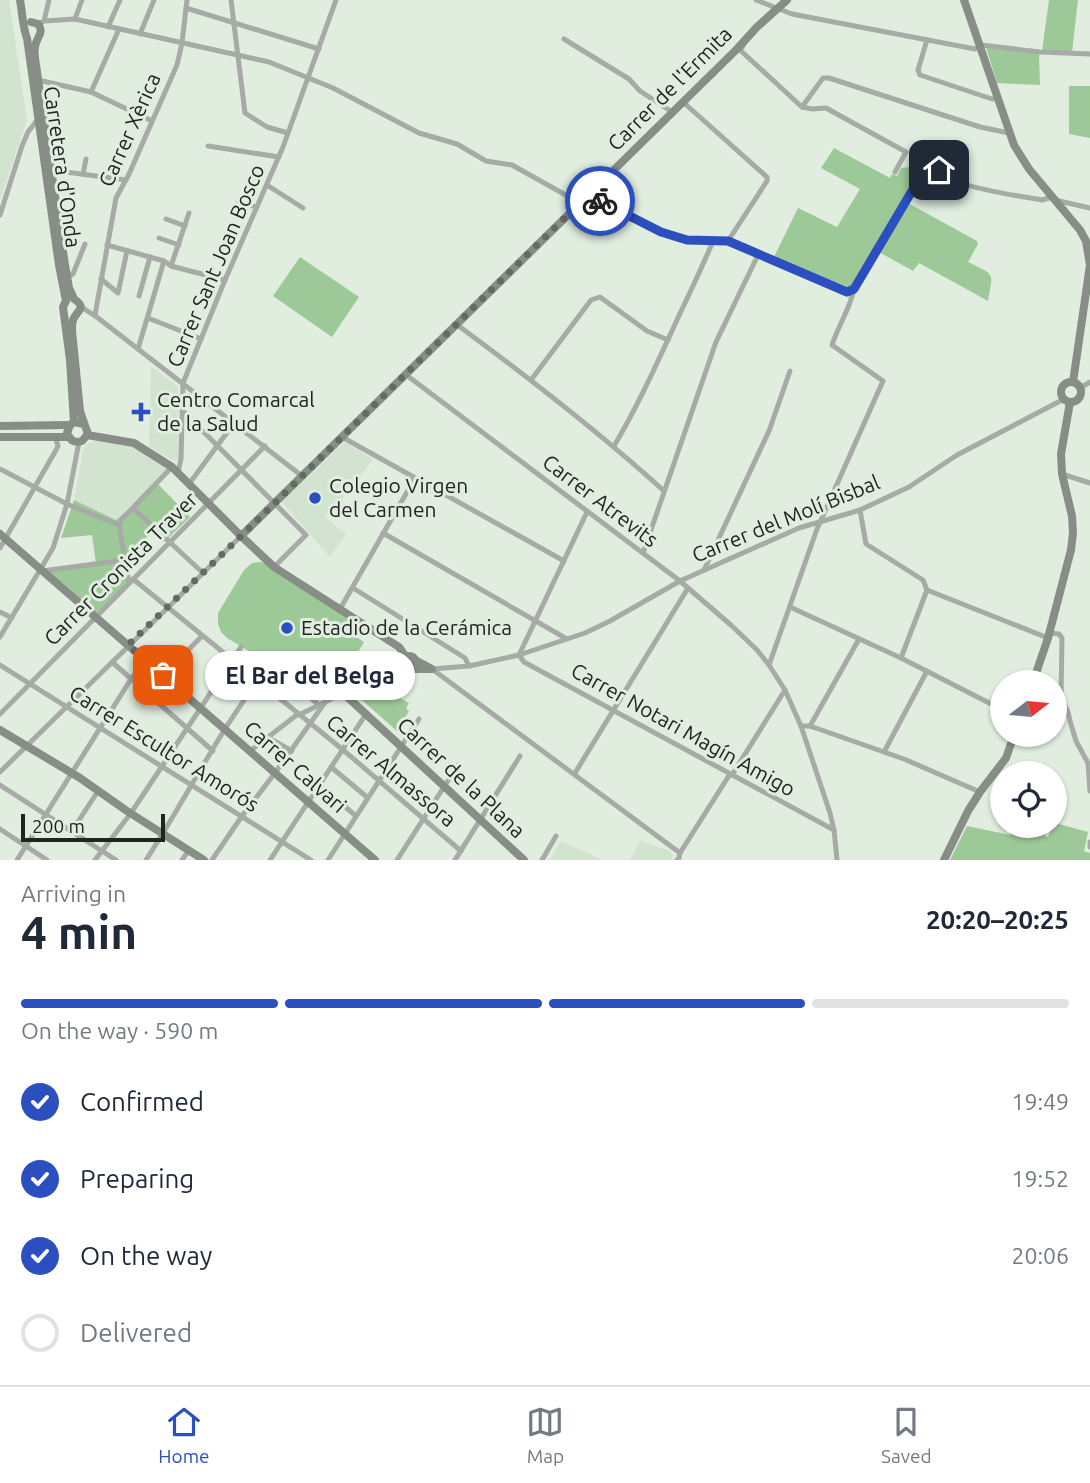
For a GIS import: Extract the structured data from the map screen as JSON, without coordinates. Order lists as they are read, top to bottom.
{
  "streets": {
    "street": [
      "Carrer de l'Ermita",
      "Carrer Xèrica",
      "Carretera d'Onda",
      "Carrer Sant Joan Bosco",
      "Carrer Atrevits",
      "Carrer del Molí Bisbal",
      "Carrer Cronista Traver",
      "Carrer Notari Magín Amigo",
      "Carrer Escultor Amorós",
      "Carrer Calvari",
      "Carrer Almassora",
      "Carrer de la Plana"
    ]
  },
  "crossings": [
    ["Carrer de l'Ermita", "Carrer Atrevits"],
    ["Carrer de l'Ermita", "Carrer Escultor Amorós"],
    ["Carrer de l'Ermita", "Carrer Calvari"],
    ["Carrer de l'Ermita", "Carrer Almassora"],
    ["Carrer Atrevits", "Carrer del Molí Bisbal"],
    ["Carrer Atrevits", "Carrer Notari Magín Amigo"],
    ["Carrer del Molí Bisbal", "Carrer Notari Magín Amigo"],
    ["Carrer Cronista Traver", "Carrer Escultor Amorós"],
    ["Carrer Cronista Traver", "Carrer Calvari"],
    ["Carrer Cronista Traver", "Carrer Almassora"]
  ],
  "places": {
    "health": ["Centro Comarcal de la Salud"],
    "other": ["Colegio Virgen del Carmen", "Estadio de la Cerámica", "El Bar del Belga"]
  },
  "scale_bar": "200 m",
  "north": "right",
  "page": {
    "bubble": "El Bar del Belga",
    "scale": "200 m",
    "heading": ["4 min", "Arriving in", "20:20–20:25"],
    "bar": "On the way · 590 m",
    "list": [
      ["Confirmed", "19:49"],
      ["Preparing", "19:52"],
      ["On the way", "20:06"],
      "Delivered"
    ],
    "tabs": ["Home", "Map", "Saved"]
  }
}
